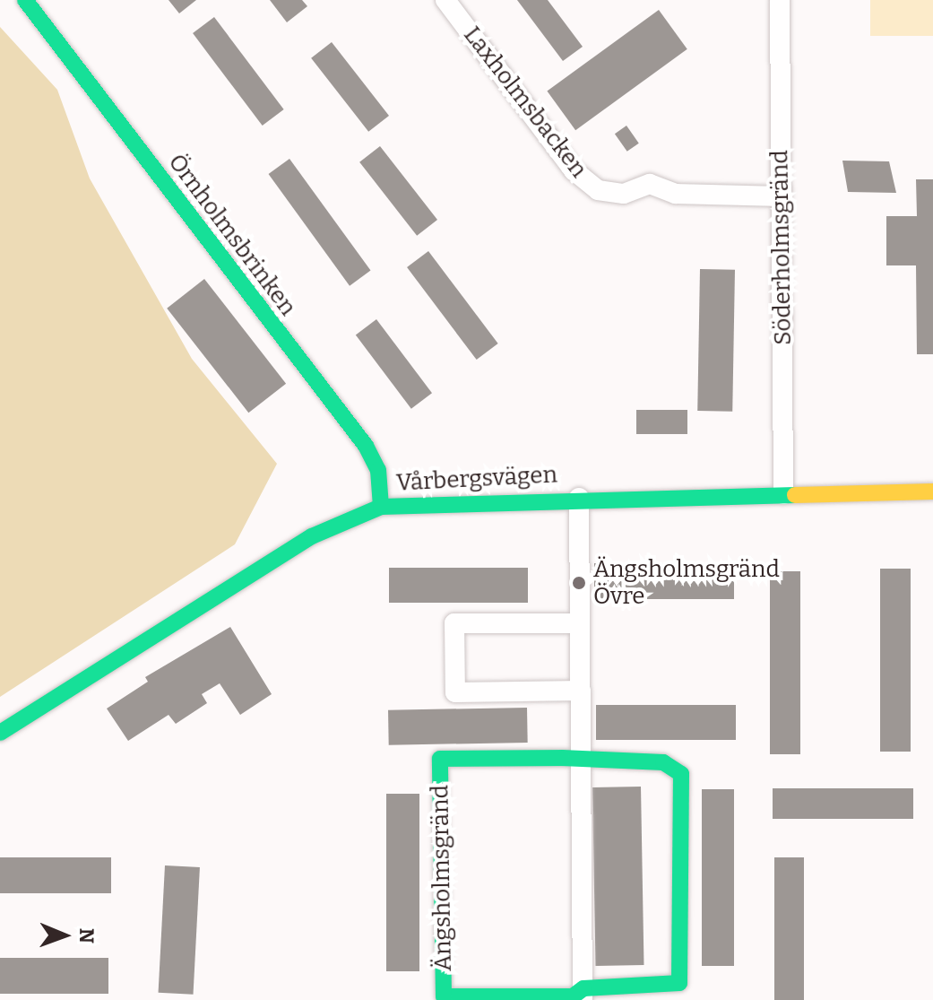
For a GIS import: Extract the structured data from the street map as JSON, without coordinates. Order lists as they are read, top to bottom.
{
  "streets": {
    "street": [
      "Laxholmsbacken",
      "Örnholmsbrinken",
      "Söderholmsgränd",
      "Vårbergsvägen",
      "Ängsholmsgränd"
    ]
  },
  "crossings": [
    ["Laxholmsbacken", "Söderholmsgränd"],
    ["Örnholmsbrinken", "Vårbergsvägen"],
    ["Söderholmsgränd", "Vårbergsvägen"]
  ],
  "places": ["Ängsholmsgränd Övre"],
  "north": "right"
}
